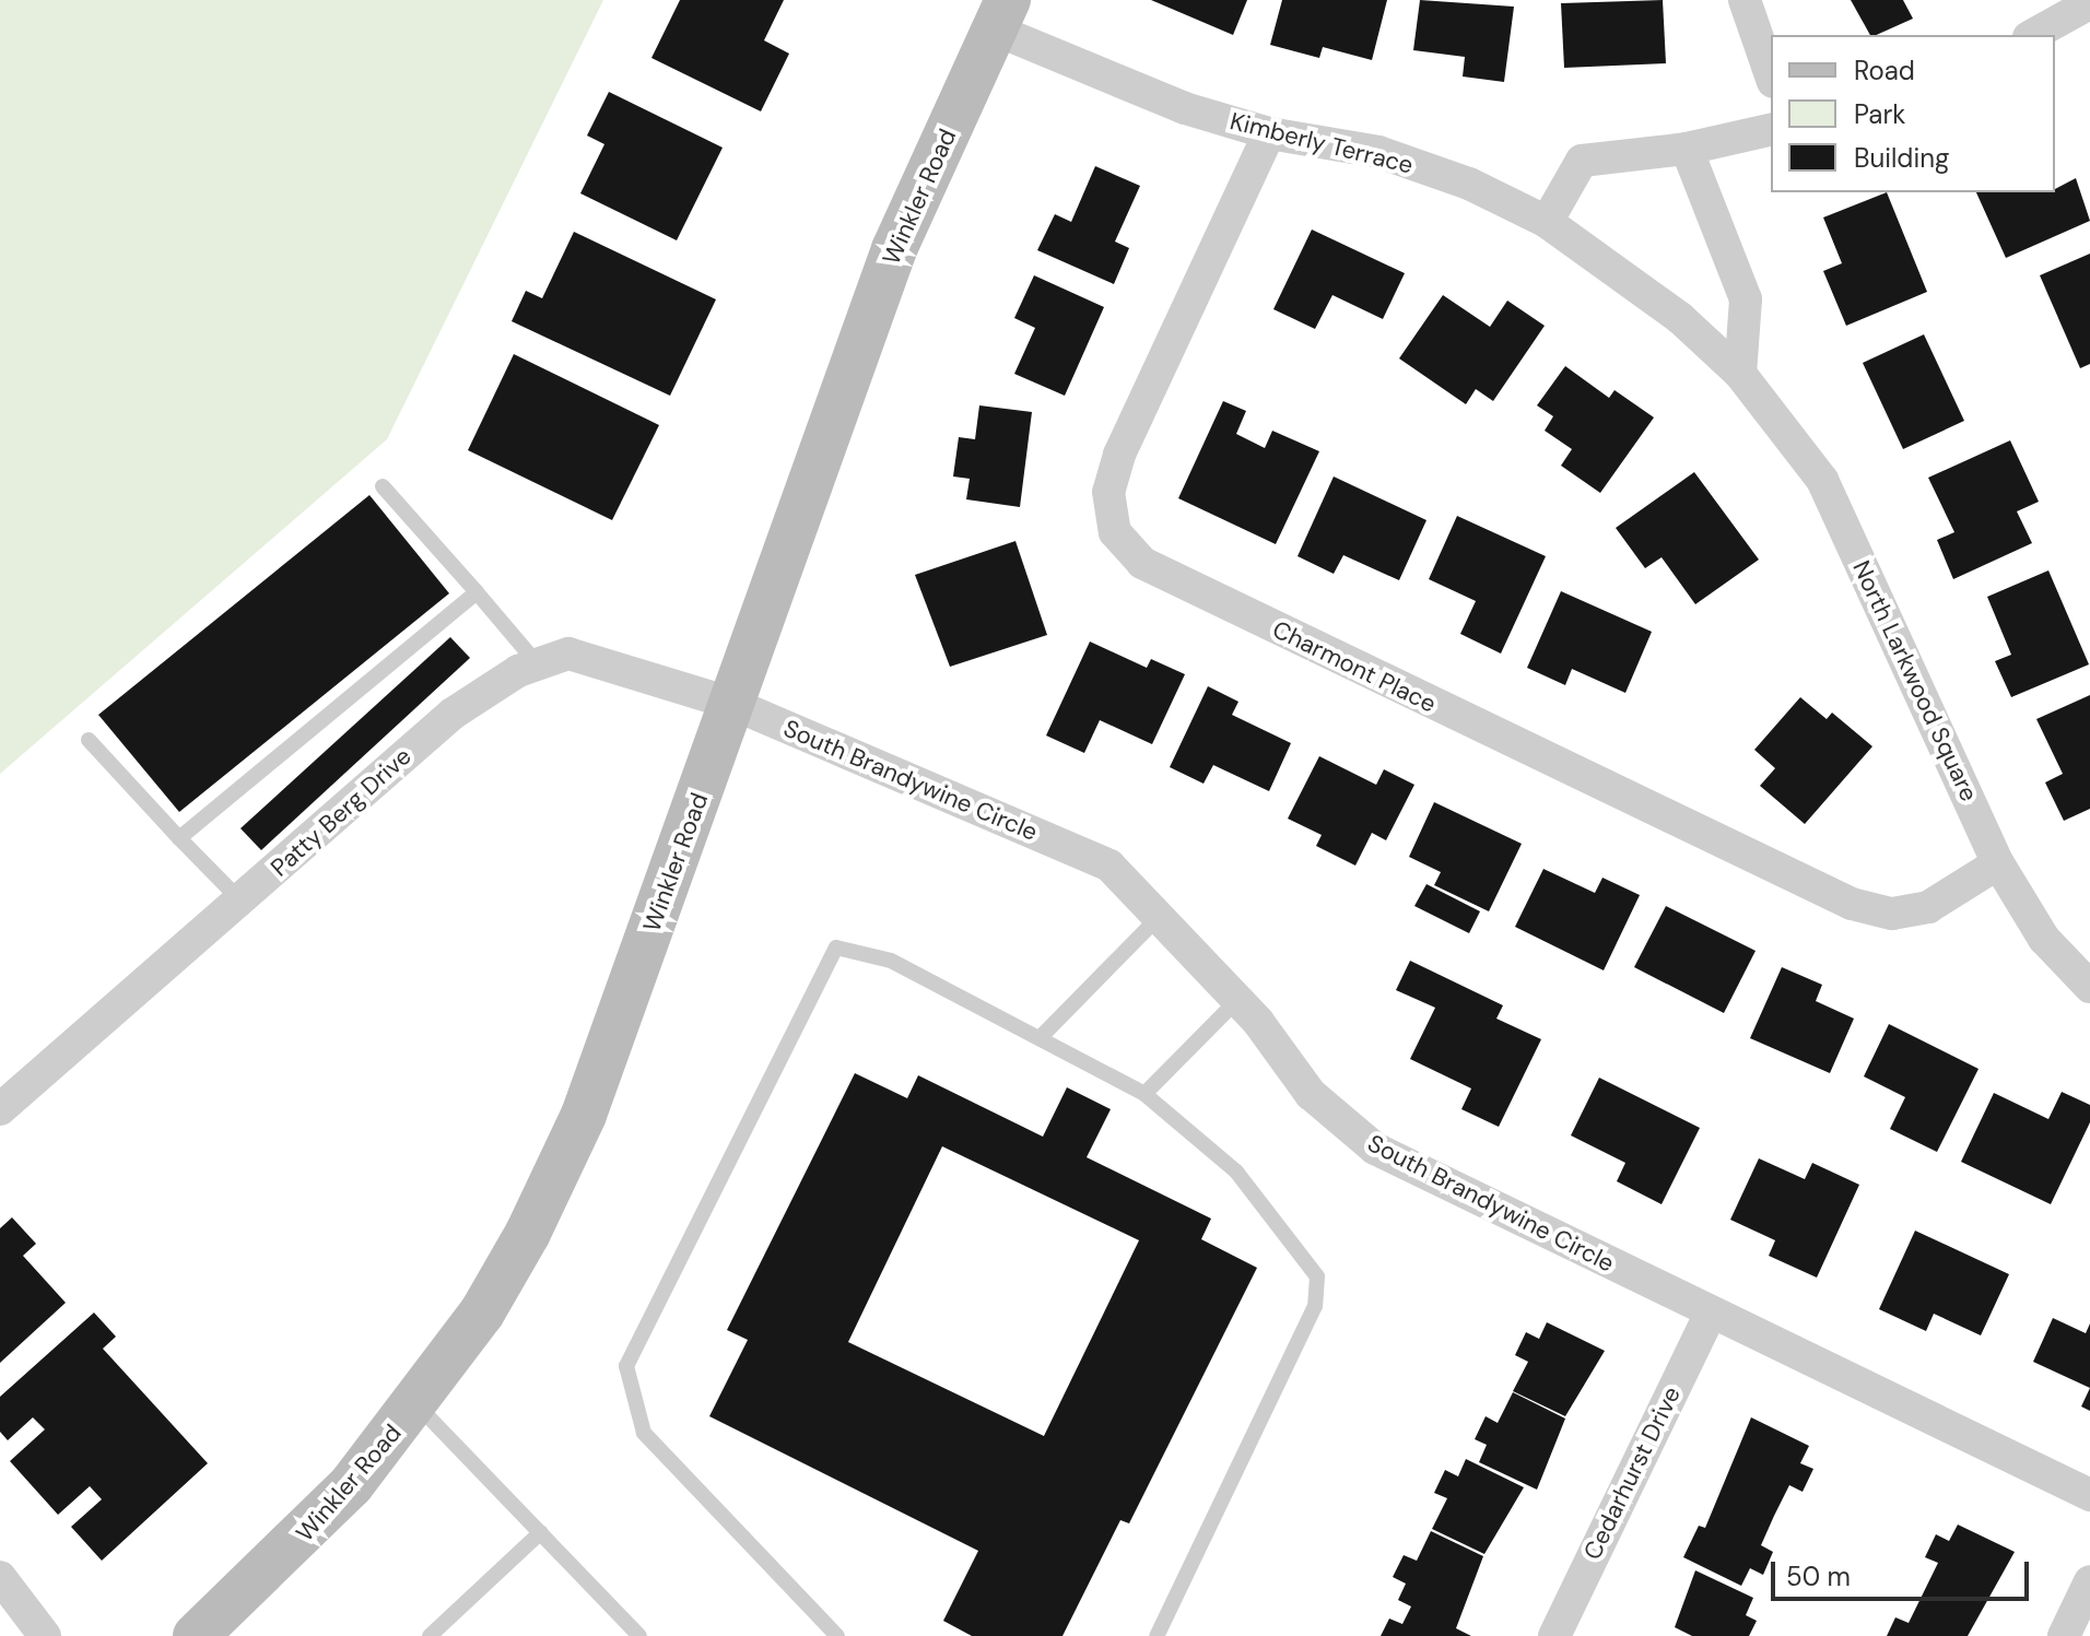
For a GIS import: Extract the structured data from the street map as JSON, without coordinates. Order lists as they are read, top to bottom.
{
  "streets": {
    "street": [
      "Kimberly Terrace",
      "Winkler Road",
      "Charmont Place",
      "North Larkwood Square",
      "South Brandywine Circle",
      "Patty Berg Drive",
      "Cedarhurst Drive"
    ]
  },
  "crossings": [
    ["Kimberly Terrace", "Winkler Road"],
    ["Kimberly Terrace", "Charmont Place"],
    ["Kimberly Terrace", "North Larkwood Square"],
    ["Winkler Road", "South Brandywine Circle"],
    ["Winkler Road", "Patty Berg Drive"],
    ["Charmont Place", "North Larkwood Square"],
    ["South Brandywine Circle", "Patty Berg Drive"],
    ["South Brandywine Circle", "Cedarhurst Drive"]
  ],
  "legend": ["Road", "Park", "Building"],
  "scale_bar": "50 m"
}
